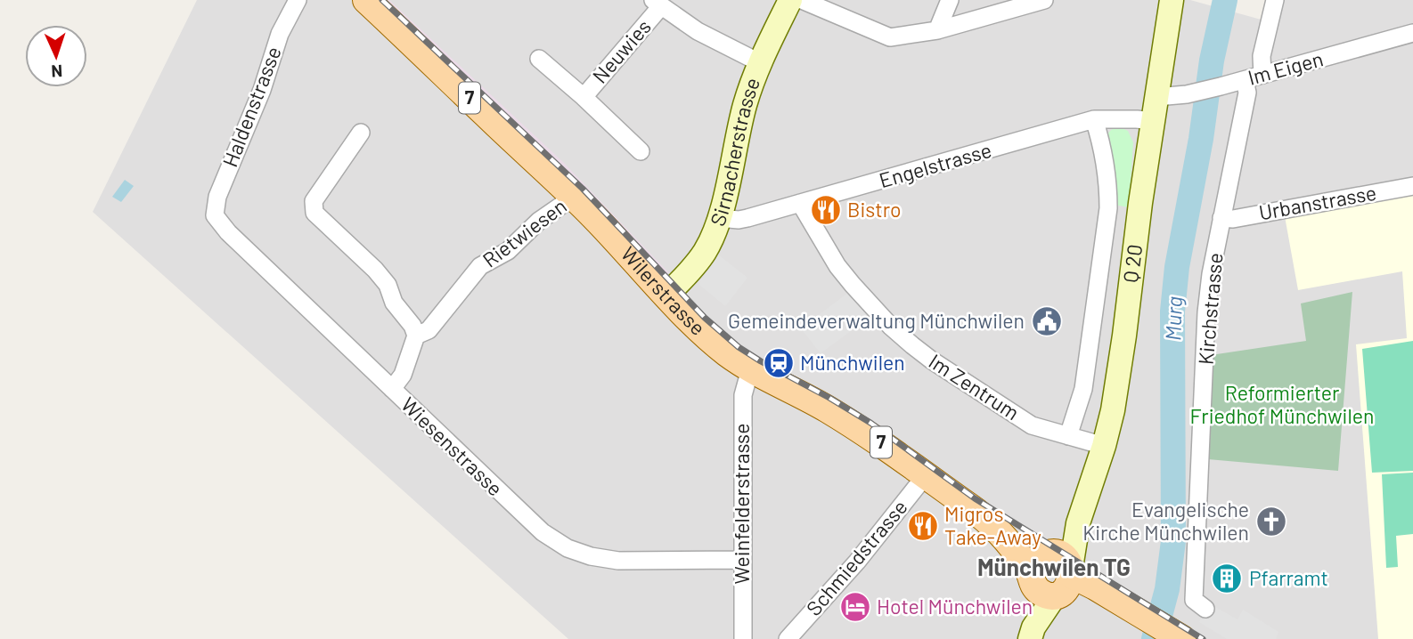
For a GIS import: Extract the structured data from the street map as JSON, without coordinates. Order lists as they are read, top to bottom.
{
  "streets": {
    "main road": [
      "7",
      "Sirnacherstrasse",
      "Q 20",
      "Wilerstrasse"
    ],
    "street": [
      "Neuwies",
      "Im Eigen",
      "Haldenstrasse",
      "Engelstrasse",
      "Urbanstrasse",
      "Rietwiesen",
      "Kirchstrasse",
      "Im Zentrum",
      "Wiesenstrasse",
      "Weinfelderstrasse",
      "Schmiedstrasse"
    ]
  },
  "crossings": [
    ["Im Eigen", "Q 20"],
    ["Im Eigen", "Kirchstrasse"],
    ["7", "Q 20"],
    ["7", "Wilerstrasse"],
    ["Haldenstrasse", "Wiesenstrasse"],
    ["Sirnacherstrasse", "Engelstrasse"],
    ["Sirnacherstrasse", "Wilerstrasse"],
    ["Engelstrasse", "Q 20"],
    ["Engelstrasse", "Im Zentrum"],
    ["Urbanstrasse", "Kirchstrasse"],
    ["Rietwiesen", "Wilerstrasse"],
    ["Q 20", "Wilerstrasse"],
    ["Q 20", "Im Zentrum"],
    ["Wilerstrasse", "Weinfelderstrasse"],
    ["Wilerstrasse", "Schmiedstrasse"],
    ["Wiesenstrasse", "Weinfelderstrasse"]
  ],
  "districts": ["Münchwilen TG"],
  "water": ["Murg"],
  "parks": ["Reformierter Friedhof Münchwilen"],
  "places": {
    "restaurant": ["Bistro", "Migros Take-Away"],
    "public building": ["Gemeindeverwaltung Münchwilen"],
    "station": ["Münchwilen"],
    "church": ["Evangelische Kirche Münchwilen"],
    "building": ["Pfarramt"],
    "hotel": ["Hotel Münchwilen"]
  },
  "north": "bottom"
}
